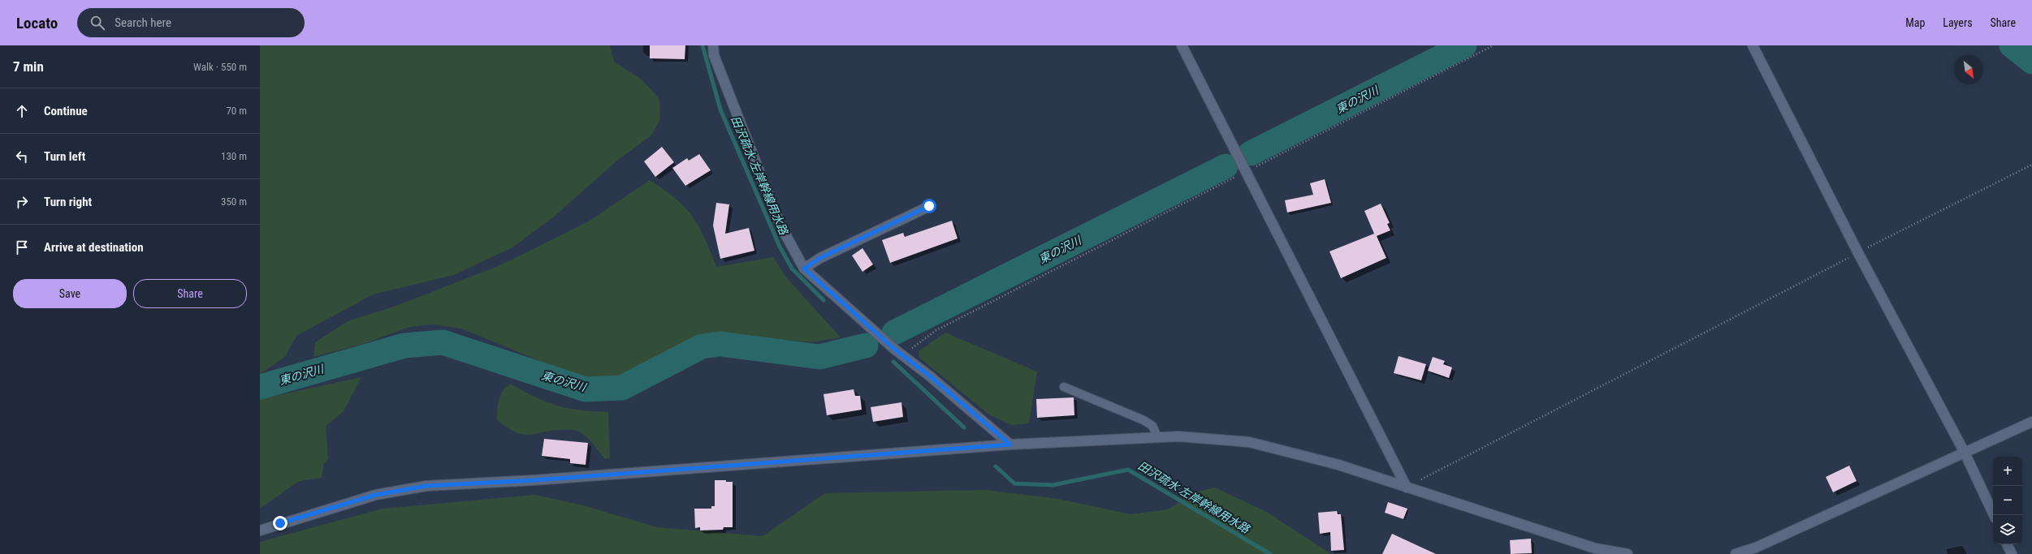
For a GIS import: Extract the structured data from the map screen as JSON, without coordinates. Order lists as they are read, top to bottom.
{
  "water": ["東の沢川", "田沢疏水 左岸幹線用水路"],
  "north": "bottom right",
  "page": {
    "header": "Locato",
    "search": "Search here",
    "nav": ["Map", "Layers", "Share"],
    "heading": ["7 min", "Walk · 550 m"],
    "list": [
      ["Continue", "70 m"],
      ["Turn left", "130 m"],
      ["Turn right", "350 m"],
      "Arrive at destination"
    ],
    "buttons": ["Save", "Share"],
    "map_buttons": ["+", "−"]
  }
}
